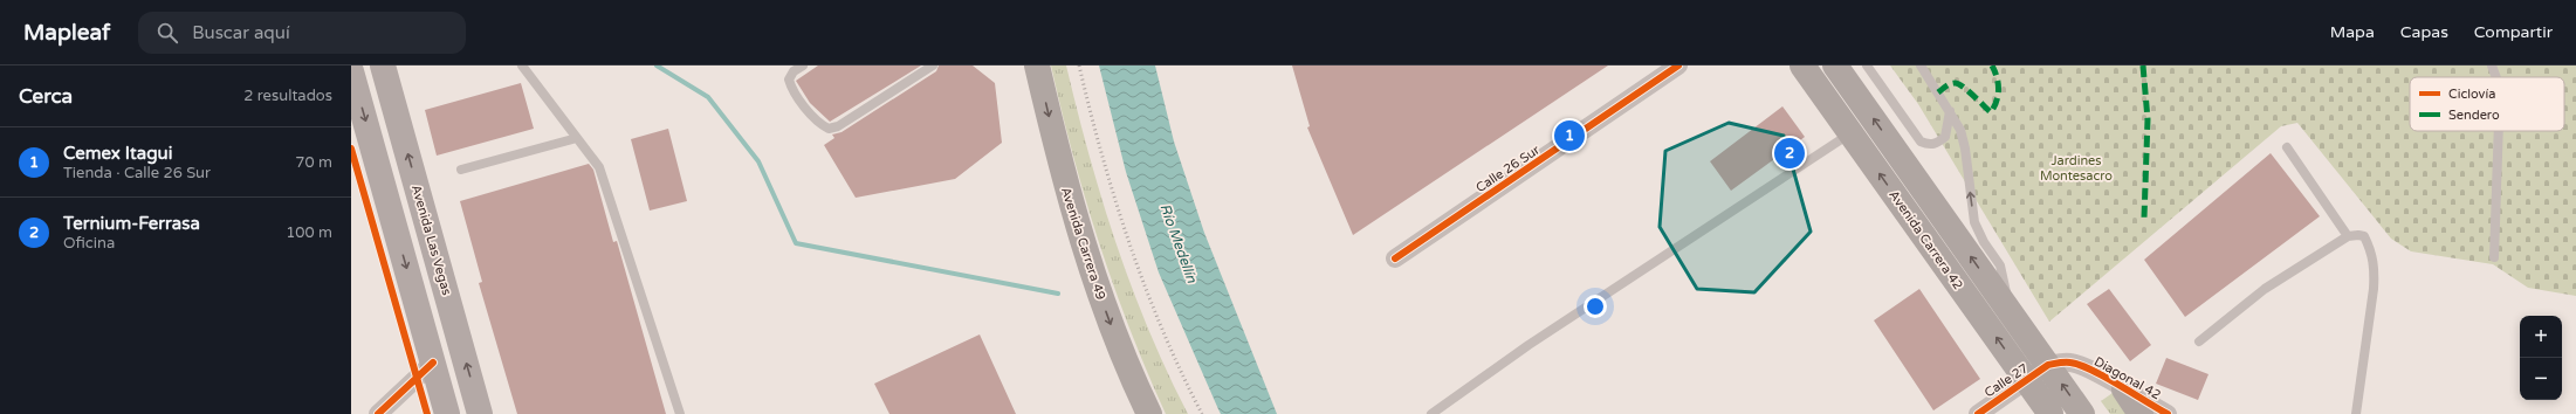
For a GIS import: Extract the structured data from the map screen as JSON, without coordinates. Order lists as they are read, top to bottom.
{
  "streets": {
    "highway": ["Avenida Carrera 42", "Avenida Carrera 49"],
    "main road": ["Avenida Las Vegas"],
    "street": ["Calle 26 Sur", "Diagonal 42", "Calle 27"]
  },
  "crossings": [
    ["Avenida Carrera 42", "Diagonal 42"],
    ["Avenida Carrera 42", "Calle 27"],
    ["Diagonal 42", "Calle 27"]
  ],
  "one_way": ["Avenida Carrera 42", "Avenida Carrera 49"],
  "water": ["Río Medellín"],
  "parks": ["Jardines Montesacro"],
  "legend": ["Ciclovía", "Sendero"],
  "page": {
    "header": "Mapleaf",
    "search": "Buscar aquí",
    "nav": ["Mapa", "Capas", "Compartir"],
    "heading": ["Cerca", "2 resultados"],
    "pins": ["1", "2"],
    "list": [
      {
        "mark": "1",
        "name": "Cemex Itagui",
        "note": "Tienda · Calle 26 Sur",
        "value": "70 m"
      },
      {
        "mark": "2",
        "name": "Ternium-Ferrasa",
        "note": "Oficina",
        "value": "100 m"
      }
    ],
    "map_buttons": ["+", "−"]
  }
}
